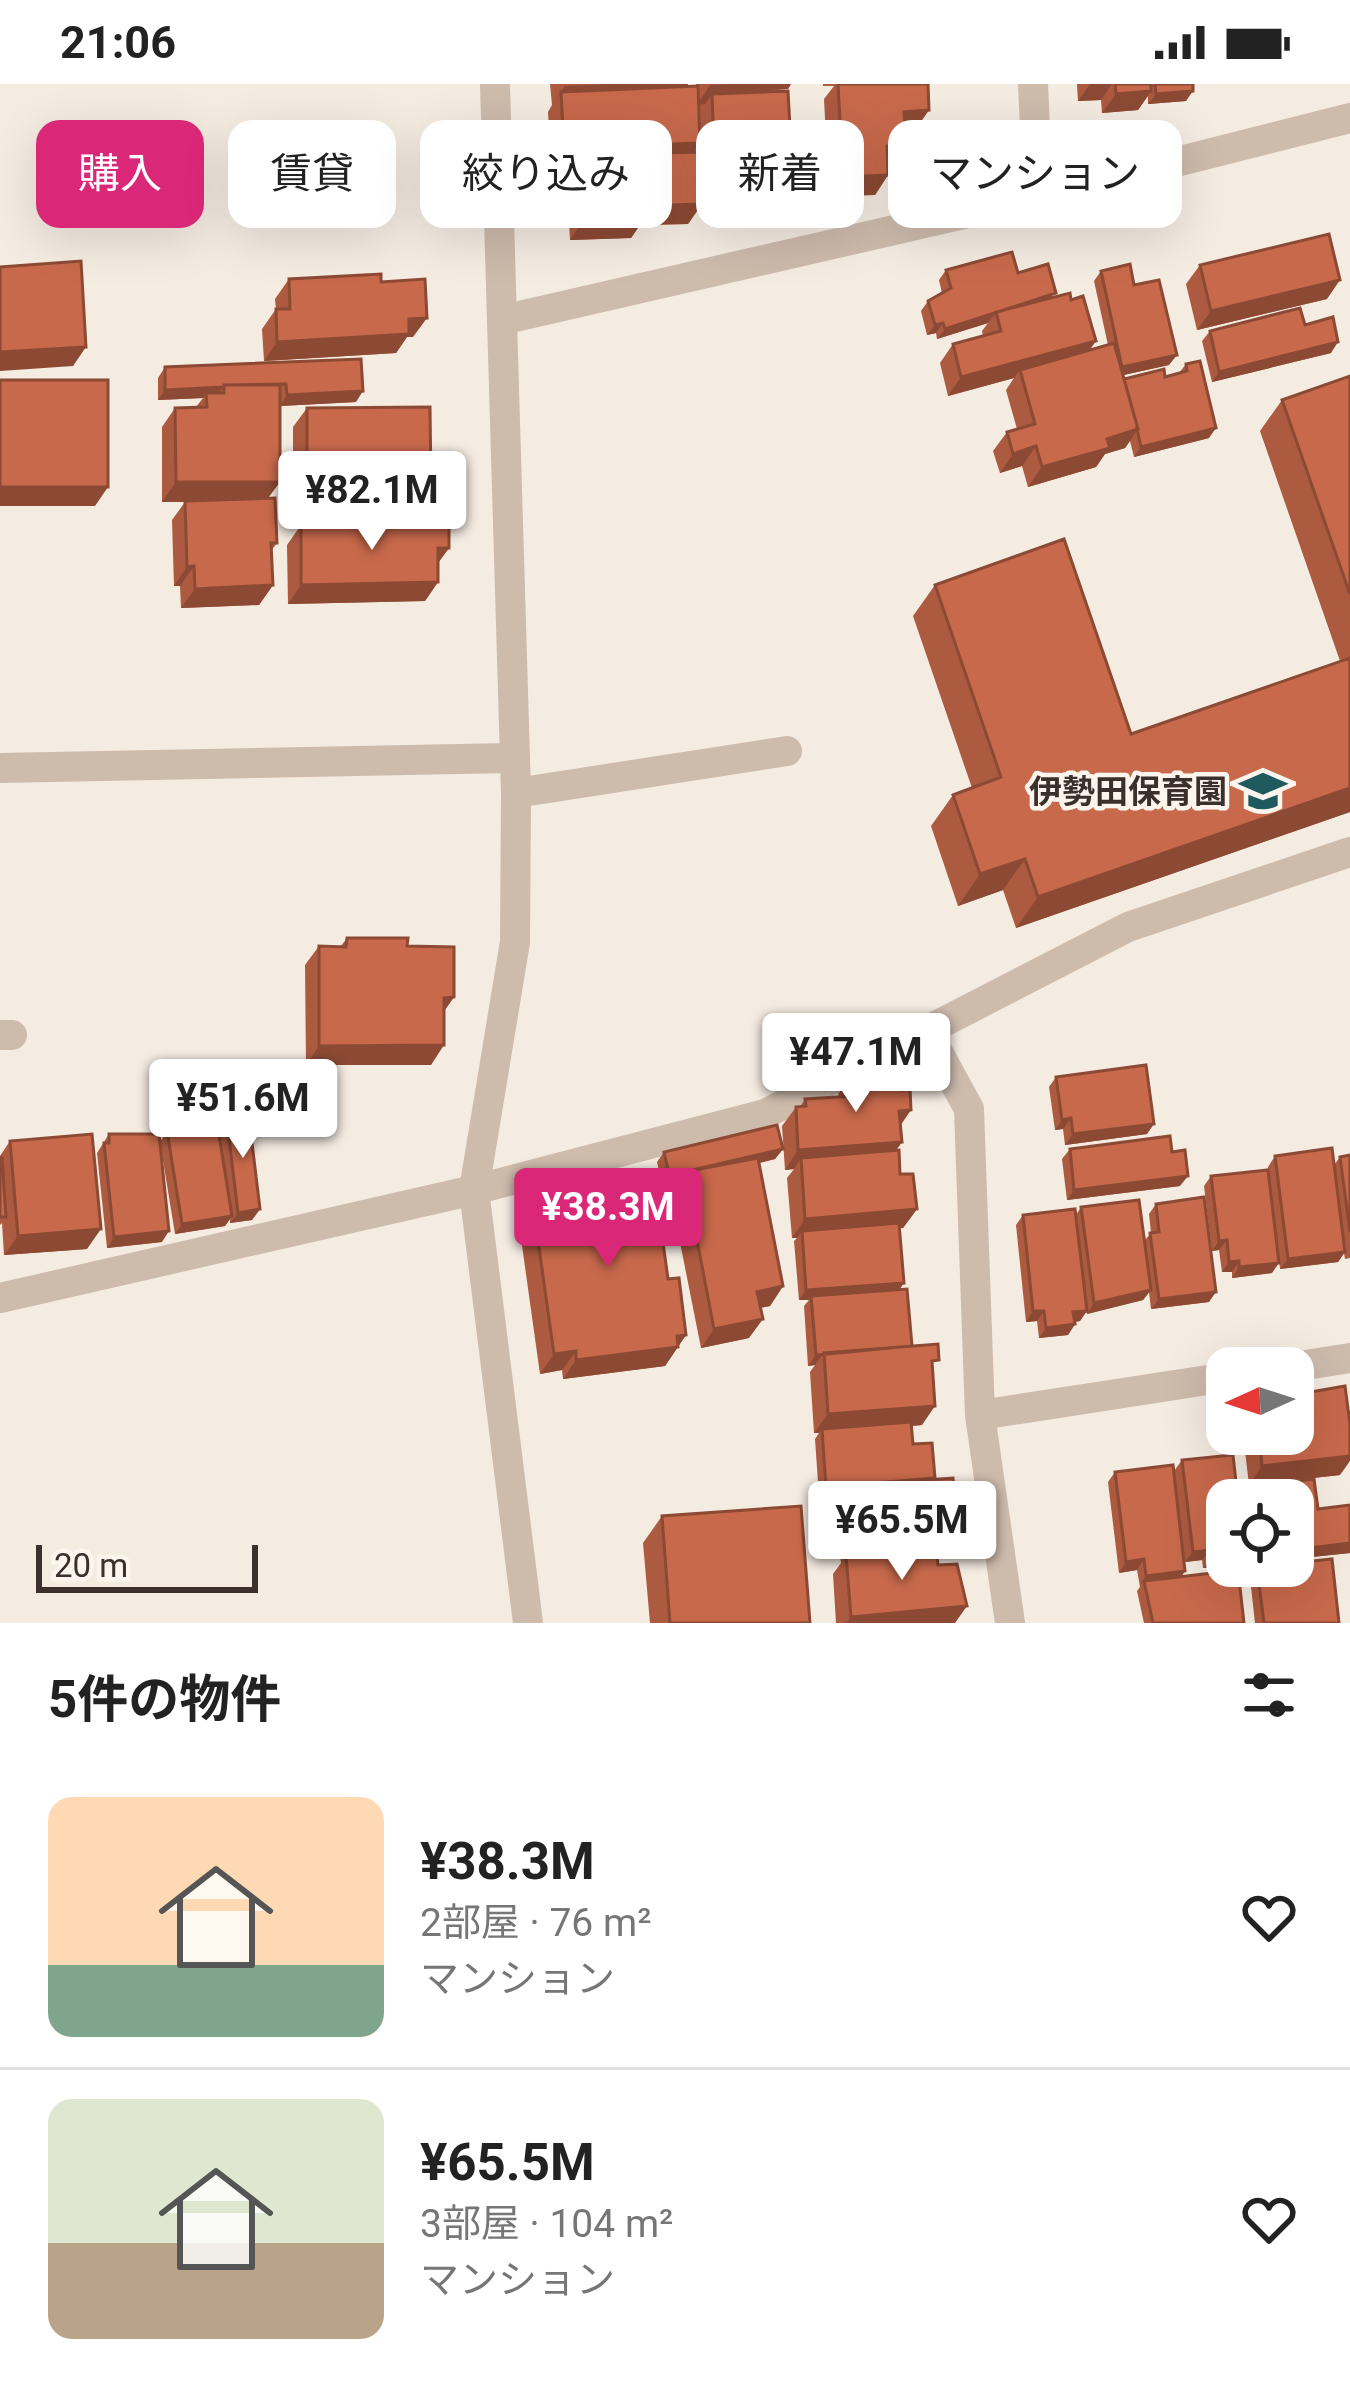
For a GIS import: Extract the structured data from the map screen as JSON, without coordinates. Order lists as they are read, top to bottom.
{
  "places": {
    "school or university": ["伊勢田保育園"]
  },
  "scale_bar": "20 m",
  "north": "left",
  "page": {
    "status": "21:06",
    "chip": [
      "購入",
      "賃貸",
      "絞り込み",
      "新着",
      "マンション"
    ],
    "price": [
      "¥82.1M",
      "¥47.1M",
      "¥51.6M",
      "¥38.3M",
      "¥65.5M"
    ],
    "scale": "20 m",
    "heading": "5件の物件",
    "list": [
      {
        "name": "¥38.3M",
        "note": "2部屋 · 76 m² · マンション"
      },
      {
        "name": "¥65.5M",
        "note": "3部屋 · 104 m² · マンション"
      }
    ]
  }
}
